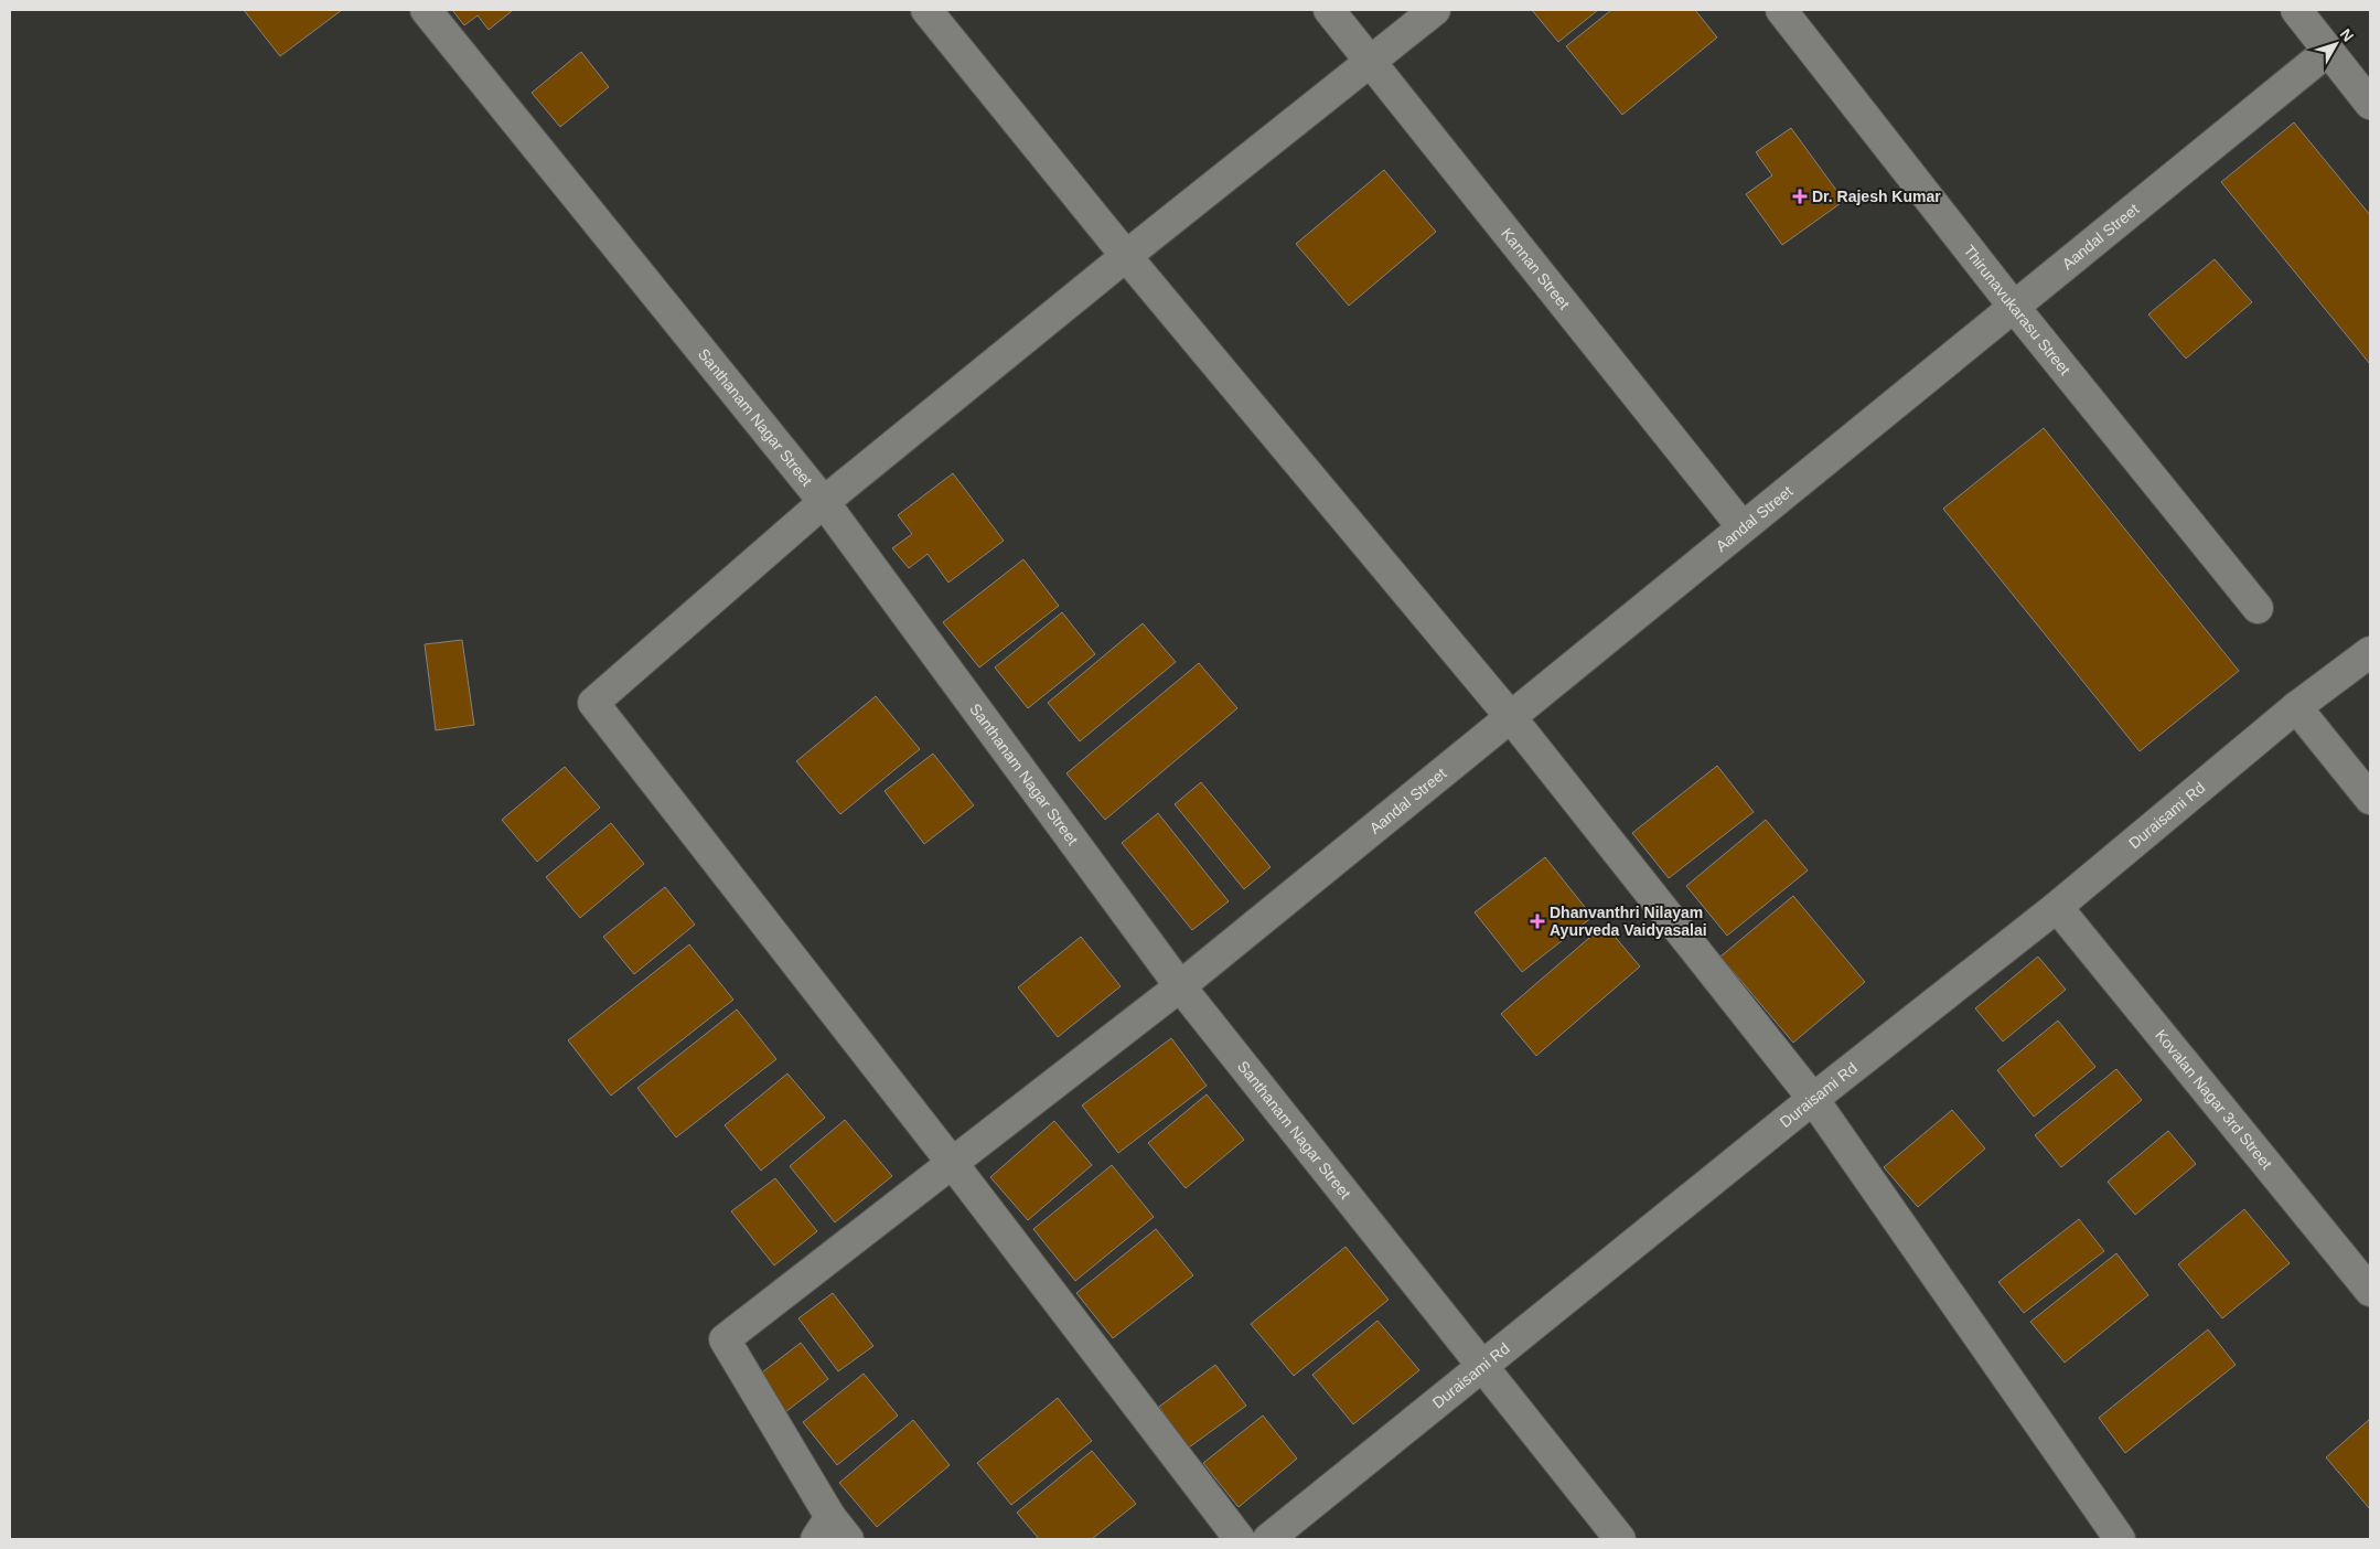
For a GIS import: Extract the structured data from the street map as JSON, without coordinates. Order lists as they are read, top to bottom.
{
  "streets": {
    "street": [
      "Aandal Street",
      "Kannan Street",
      "Thirunavukarasu Street",
      "Santhanam Nagar Street",
      "Duraisami Rd",
      "Kovalan Nagar 3rd Street"
    ]
  },
  "crossings": [
    ["Aandal Street", "Kannan Street"],
    ["Aandal Street", "Thirunavukarasu Street"],
    ["Aandal Street", "Santhanam Nagar Street"],
    ["Santhanam Nagar Street", "Duraisami Rd"],
    ["Duraisami Rd", "Kovalan Nagar 3rd Street"]
  ],
  "places": {
    "health": ["Dr. Rajesh Kumar", "Dhanvanthri Nilayam Ayurveda Vaidyasalai"]
  },
  "north": "top right"
}
